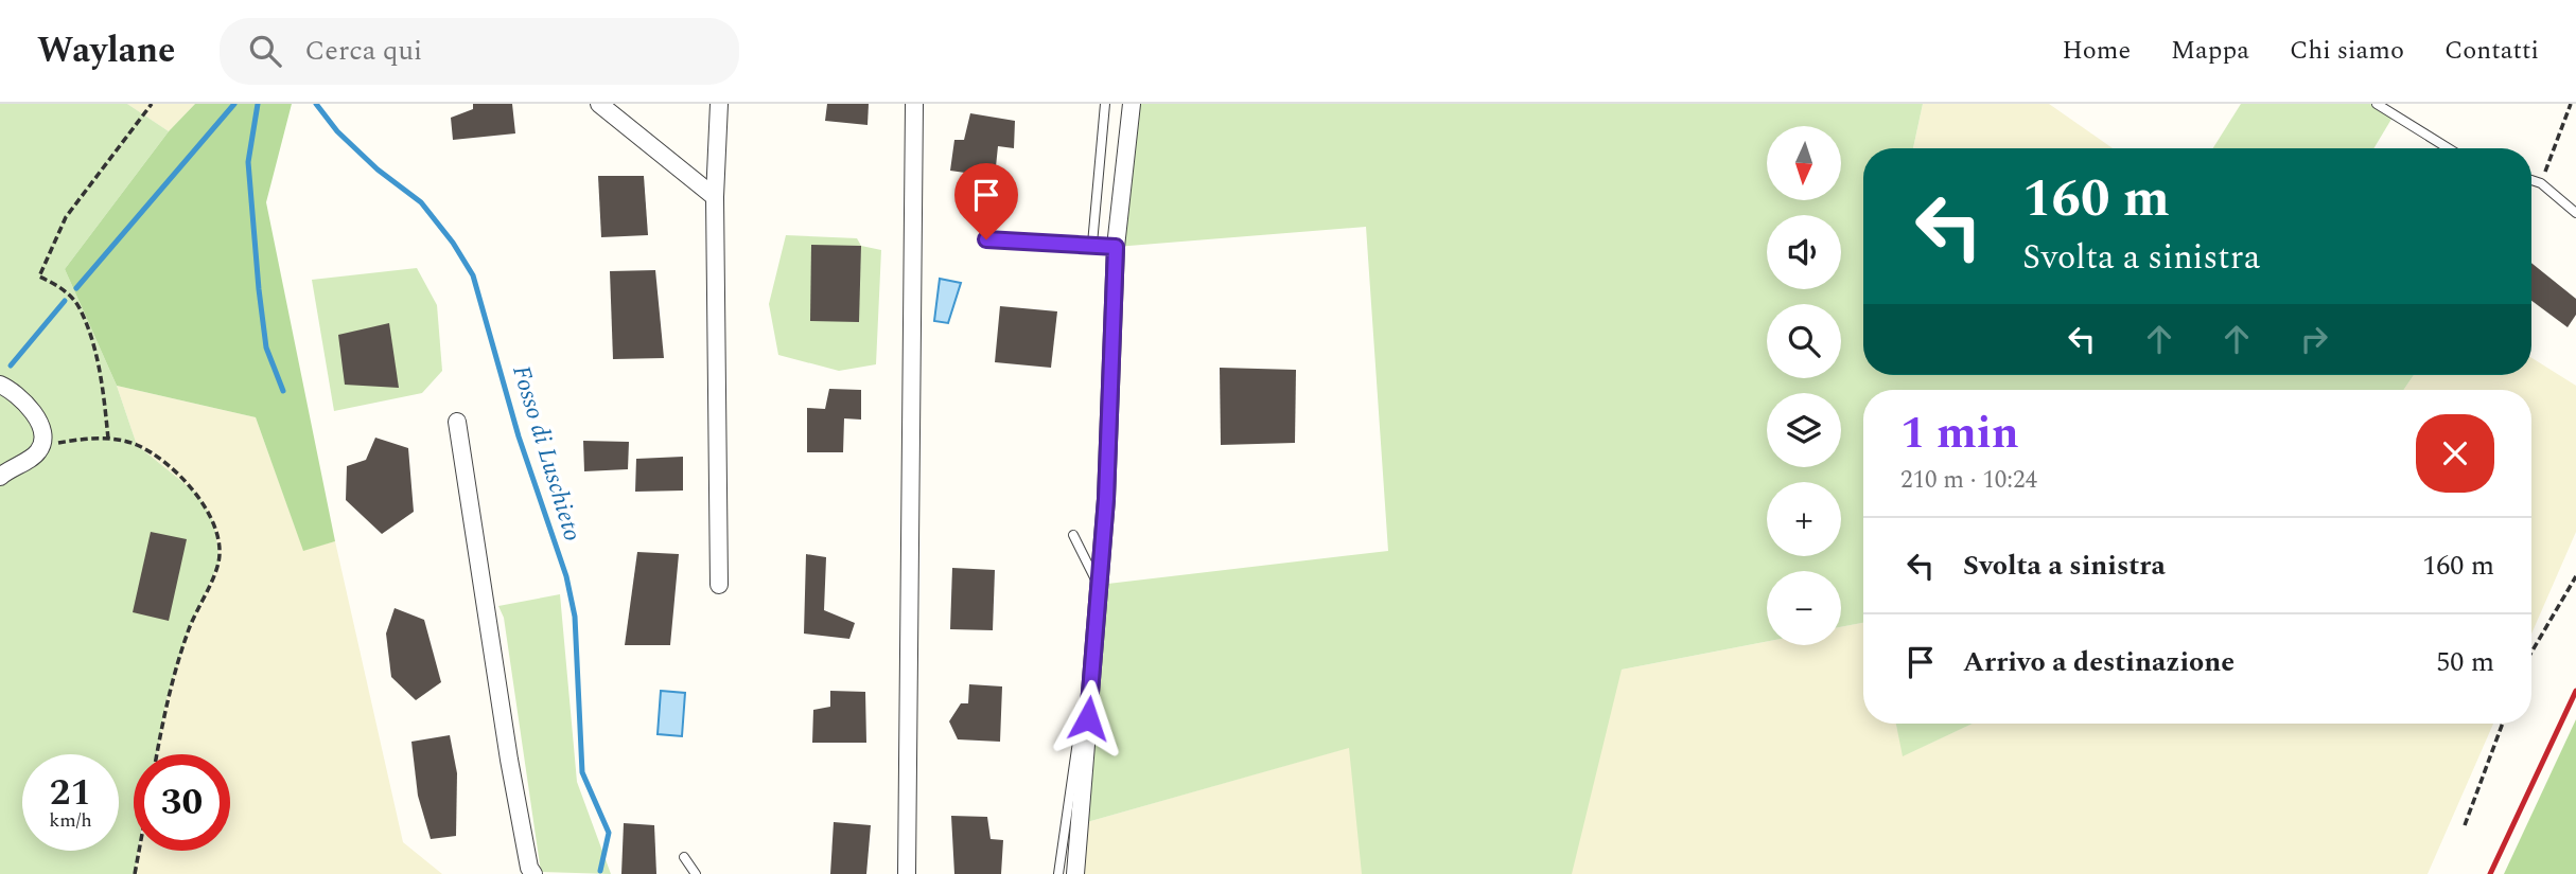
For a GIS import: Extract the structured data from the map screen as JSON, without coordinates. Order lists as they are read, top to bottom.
{
  "water": ["Fosso di Luschieto"],
  "north": "bottom",
  "page": {
    "header": "Waylane",
    "search": "Cerca qui",
    "nav": [
      "Home",
      "Mappa",
      "Chi siamo",
      "Contatti"
    ],
    "map_buttons": ["+", "−"],
    "turn": ["160 m", "Svolta a sinistra"],
    "heading": ["1 min", "210 m · 10:24"],
    "list": [
      {
        "name": "Svolta a sinistra",
        "value": "160 m"
      },
      {
        "name": "Arrivo a destinazione",
        "value": "50 m"
      }
    ],
    "speed": "21 km/h",
    "limit": "30"
  }
}
